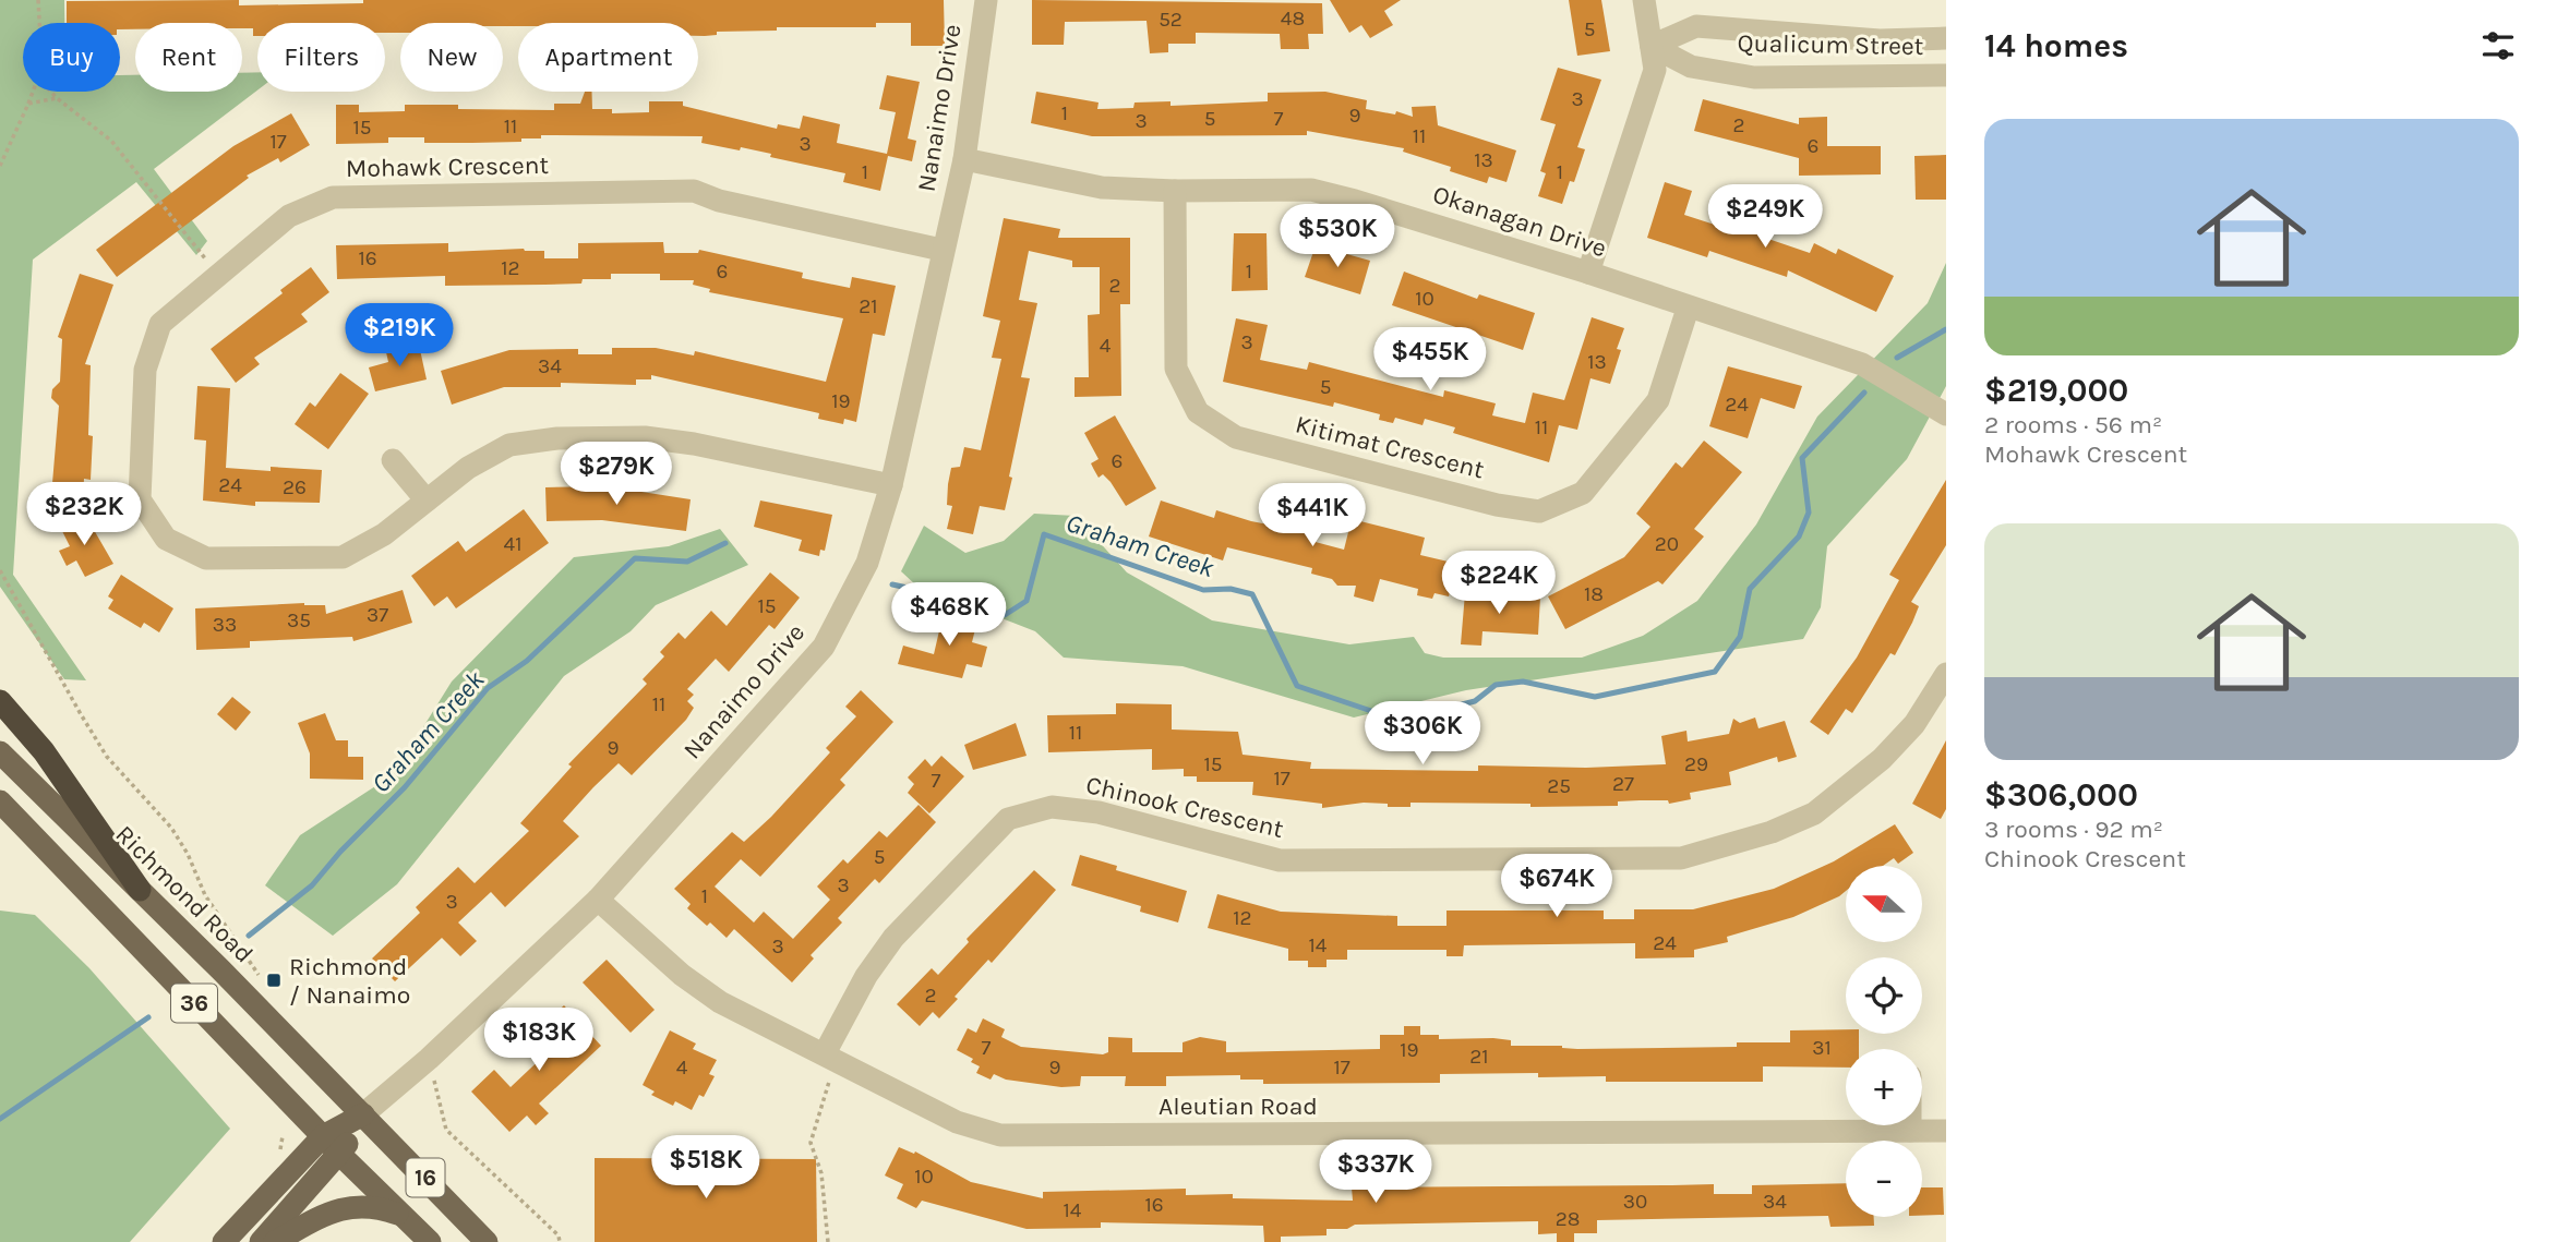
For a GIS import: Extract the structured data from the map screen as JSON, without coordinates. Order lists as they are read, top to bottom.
{
  "streets": {
    "main road": ["Richmond Road", "36", "16"],
    "street": [
      "Qualicum Street",
      "Nanaimo Drive",
      "Mohawk Crescent",
      "Okanagan Drive",
      "Kitimat Crescent",
      "Chinook Crescent",
      "Aleutian Road"
    ]
  },
  "crossings": [
    ["Nanaimo Drive", "Mohawk Crescent"],
    ["Nanaimo Drive", "Okanagan Drive"],
    ["Nanaimo Drive", "Richmond Road"],
    ["Nanaimo Drive", "Aleutian Road"],
    ["Okanagan Drive", "Kitimat Crescent"],
    ["Chinook Crescent", "Aleutian Road"],
    ["36", "16"]
  ],
  "water": ["Graham Creek"],
  "places": {
    "transit": ["Richmond / Nanaimo"]
  },
  "house_numbers": [
    "48",
    "52",
    "5",
    "3",
    "1",
    "9",
    "5",
    "7",
    "3",
    "2",
    "11",
    "15",
    "11",
    "17",
    "3",
    "6",
    "13",
    "1",
    "1",
    "16",
    "12",
    "6",
    "1",
    "2",
    "10",
    "21",
    "3",
    "4",
    "13",
    "34",
    "5",
    "19",
    "24",
    "11",
    "6",
    "24",
    "26",
    "41",
    "20",
    "18",
    "15",
    "37",
    "35",
    "33",
    "11",
    "11",
    "9",
    "15",
    "29",
    "17",
    "7",
    "27",
    "25",
    "5",
    "3",
    "1",
    "3",
    "12",
    "24",
    "14",
    "3",
    "2",
    "7",
    "31",
    "19",
    "21",
    "4",
    "9",
    "17",
    "10",
    "30",
    "34",
    "16",
    "14",
    "28"
  ],
  "north": "left",
  "page": {
    "heading": "14 homes",
    "chip": [
      "Buy",
      "Rent",
      "Filters",
      "New",
      "Apartment"
    ],
    "list": [
      {
        "name": "$219,000",
        "note": "2 rooms · 56 m² · Mohawk Crescent"
      },
      {
        "name": "$306,000",
        "note": "3 rooms · 92 m² · Chinook Crescent"
      }
    ],
    "price": [
      "$249K",
      "$530K",
      "$219K",
      "$455K",
      "$279K",
      "$232K",
      "$441K",
      "$224K",
      "$468K",
      "$306K",
      "$674K",
      "$183K",
      "$518K",
      "$337K"
    ],
    "map_buttons": ["+", "−"]
  }
}
